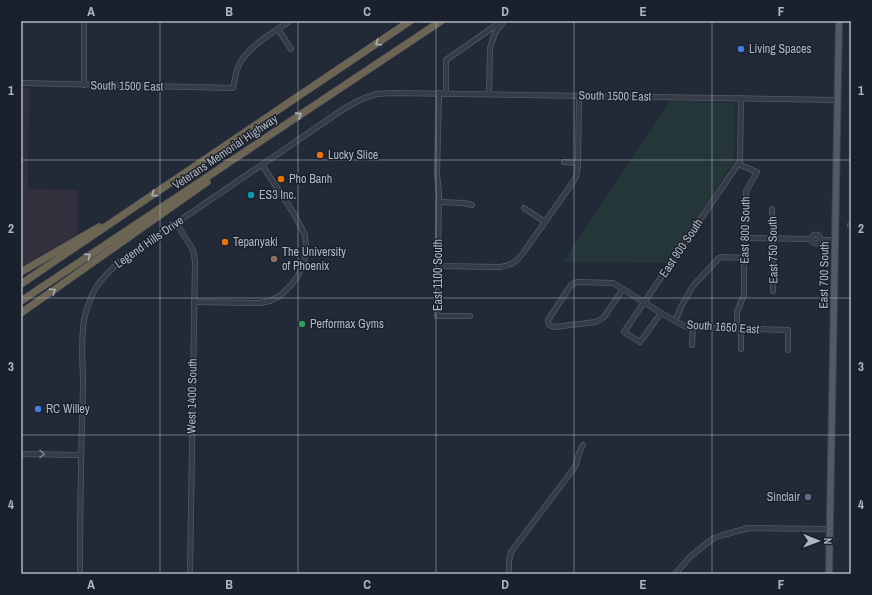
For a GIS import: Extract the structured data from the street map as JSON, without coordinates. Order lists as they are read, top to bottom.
{
  "streets": {
    "highway": ["Veterans Memorial Highway"],
    "main road": ["East 700 South"],
    "street": [
      "South 1500 East",
      "East 800 South",
      "Legend Hills Drive",
      "East 900 South",
      "East 750 South",
      "East 1100 South",
      "South 1650 East",
      "West 1400 South"
    ]
  },
  "crossings": [
    ["South 1500 East", "Legend Hills Drive"],
    ["South 1500 East", "East 1100 South"],
    ["South 1500 East", "East 700 South"],
    ["East 800 South", "East 900 South"],
    ["East 800 South", "South 1650 East"],
    ["Legend Hills Drive", "West 1400 South"],
    ["East 900 South", "South 1650 East"]
  ],
  "places": [
    "Living Spaces",
    "Lucky Slice",
    "Pho Banh",
    "ES3 Inc.",
    "Tepanyaki",
    "The University of Phoenix",
    "Performax Gyms",
    "RC Willey",
    "Sinclair"
  ],
  "north": "right",
  "grid": {
    "columns": [
      "A",
      "B",
      "C",
      "D",
      "E",
      "F"
    ],
    "rows": [
      "1",
      "2",
      "3",
      "4"
    ]
  }
}
